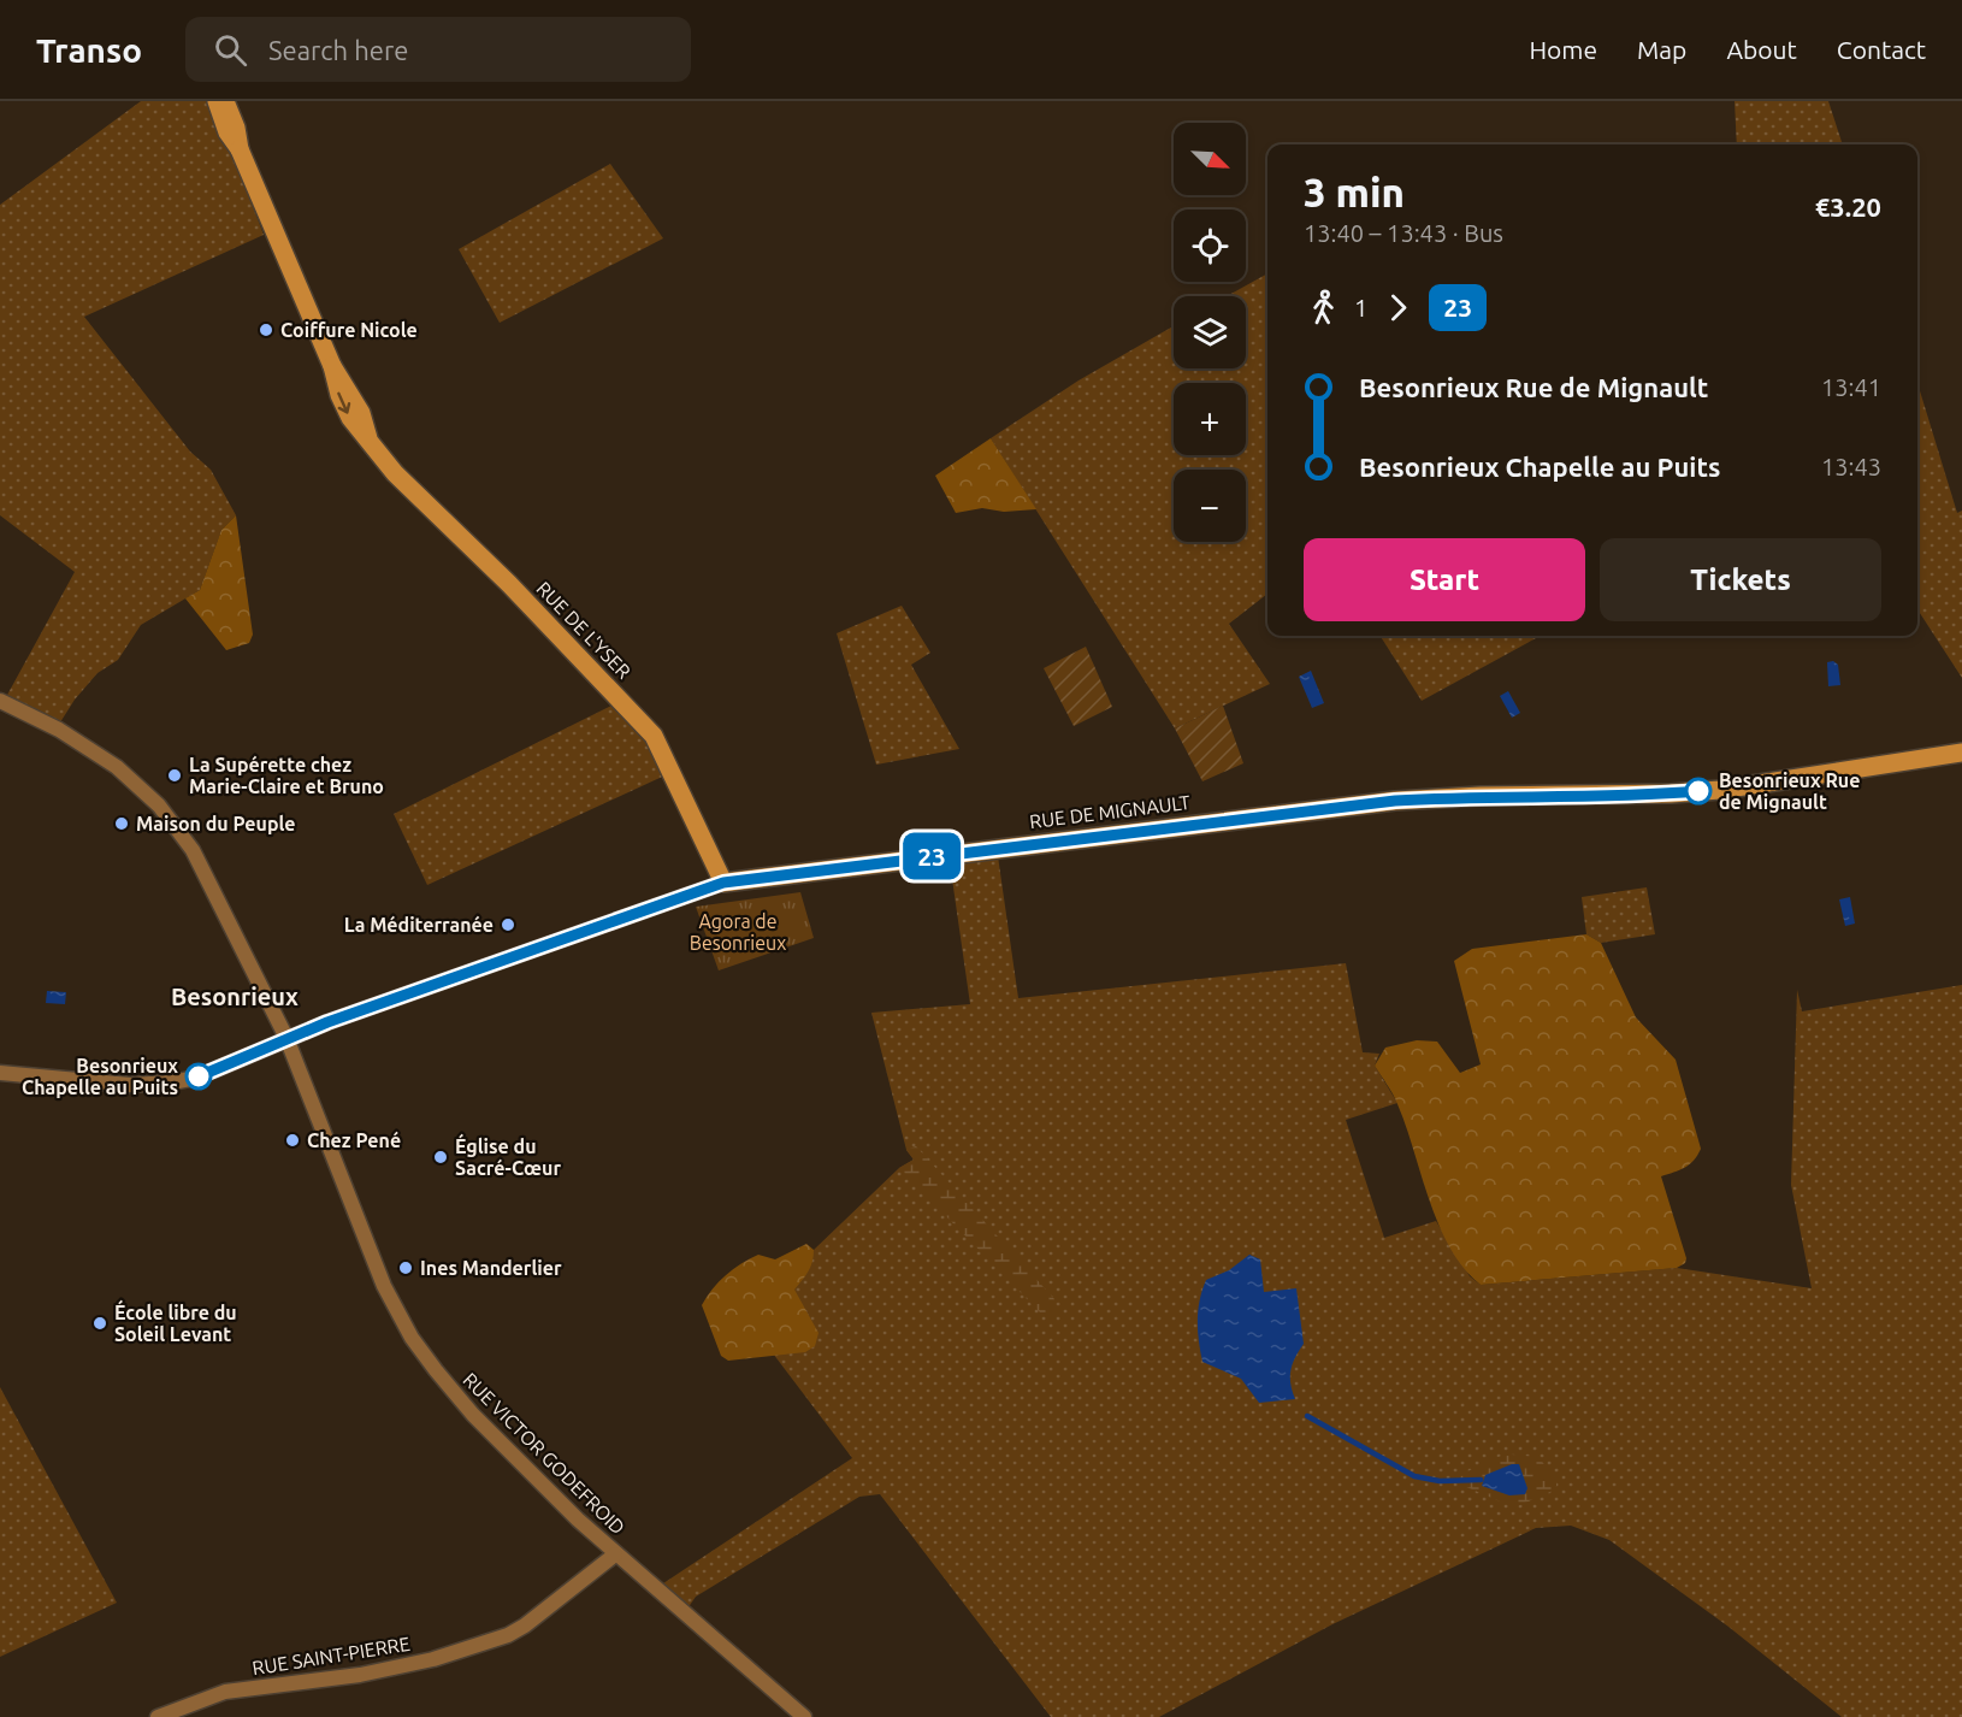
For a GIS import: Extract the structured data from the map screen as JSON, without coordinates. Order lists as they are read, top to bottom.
{
  "streets": {
    "street": [
      "RUE DE L'YSER",
      "RUE DE MIGNAULT",
      "RUE VICTOR GODEFROID",
      "RUE SAINT-PIERRE"
    ]
  },
  "crossings": [
    ["RUE DE L'YSER", "RUE DE MIGNAULT"],
    ["RUE DE MIGNAULT", "RUE VICTOR GODEFROID"],
    ["RUE VICTOR GODEFROID", "RUE SAINT-PIERRE"]
  ],
  "districts": ["Besonrieux"],
  "parks": ["Agora de Besonrieux"],
  "places": [
    "Coiffure Nicole",
    "La Supérette chez Marie-Claire et Bruno",
    "Besonrieux Rue de Mignault",
    "Maison du Peuple",
    "La Méditerranée",
    "Besonrieux Chapelle au Puits",
    "Chez Pené",
    "Église du Sacré-Cœur",
    "Ines Manderlier",
    "École libre du Soleil Levant"
  ],
  "lines": ["bus line 23"],
  "north": "bottom right",
  "page": {
    "header": "Transo",
    "search": "Search here",
    "nav": [
      "Home",
      "Map",
      "About",
      "Contact"
    ],
    "on_map": "23",
    "map_buttons": ["+", "−"],
    "heading": ["3 min", "13:40 – 13:43 · Bus", "€3.20"],
    "legs": ["1", "23"],
    "list": [
      {
        "name": "Besonrieux Rue de Mignault",
        "value": "13:41"
      },
      {
        "name": "Besonrieux Chapelle au Puits",
        "value": "13:43"
      }
    ],
    "buttons": ["Start", "Tickets"]
  }
}
